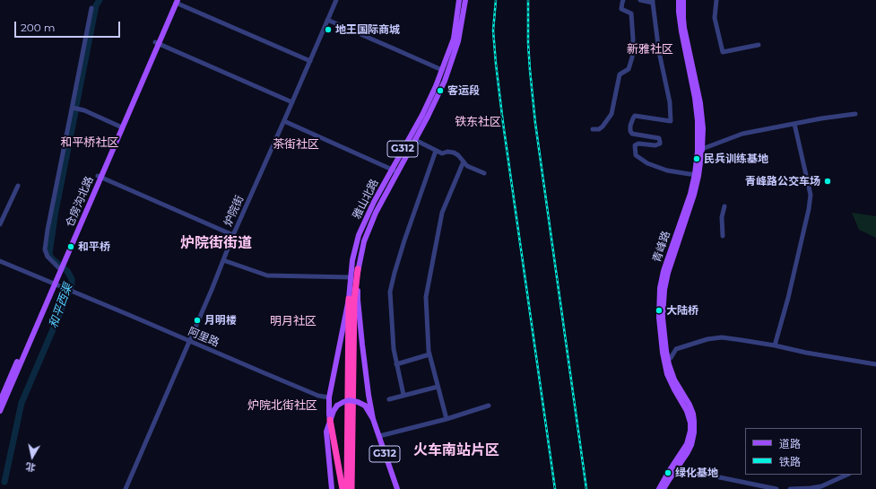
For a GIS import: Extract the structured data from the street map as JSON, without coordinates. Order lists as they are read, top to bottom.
{
  "streets": {
    "highway": ["雅山北路"],
    "main road": ["G312", "仓房沟北路", "青峰路"],
    "street": ["炉院街", "阿里路"]
  },
  "crossings": [
    ["G312", "雅山北路"],
    ["雅山北路", "阿里路"],
    ["仓房沟北路", "阿里路"],
    ["炉院街", "阿里路"]
  ],
  "districts": [
    "新雅社区",
    "铁东社区",
    "和平桥社区",
    "茶街社区",
    "炉院街街道",
    "明月社区",
    "炉院北街社区",
    "火车南站片区"
  ],
  "water": ["和平西渠"],
  "places": [
    "地王国际商城",
    "客运段",
    "民兵训练基地",
    "青峰路公交车场",
    "和平桥",
    "大陆桥",
    "月明楼",
    "绿化基地"
  ],
  "legend": ["道路", "铁路"],
  "scale_bar": "200 m",
  "north": "bottom"
}
